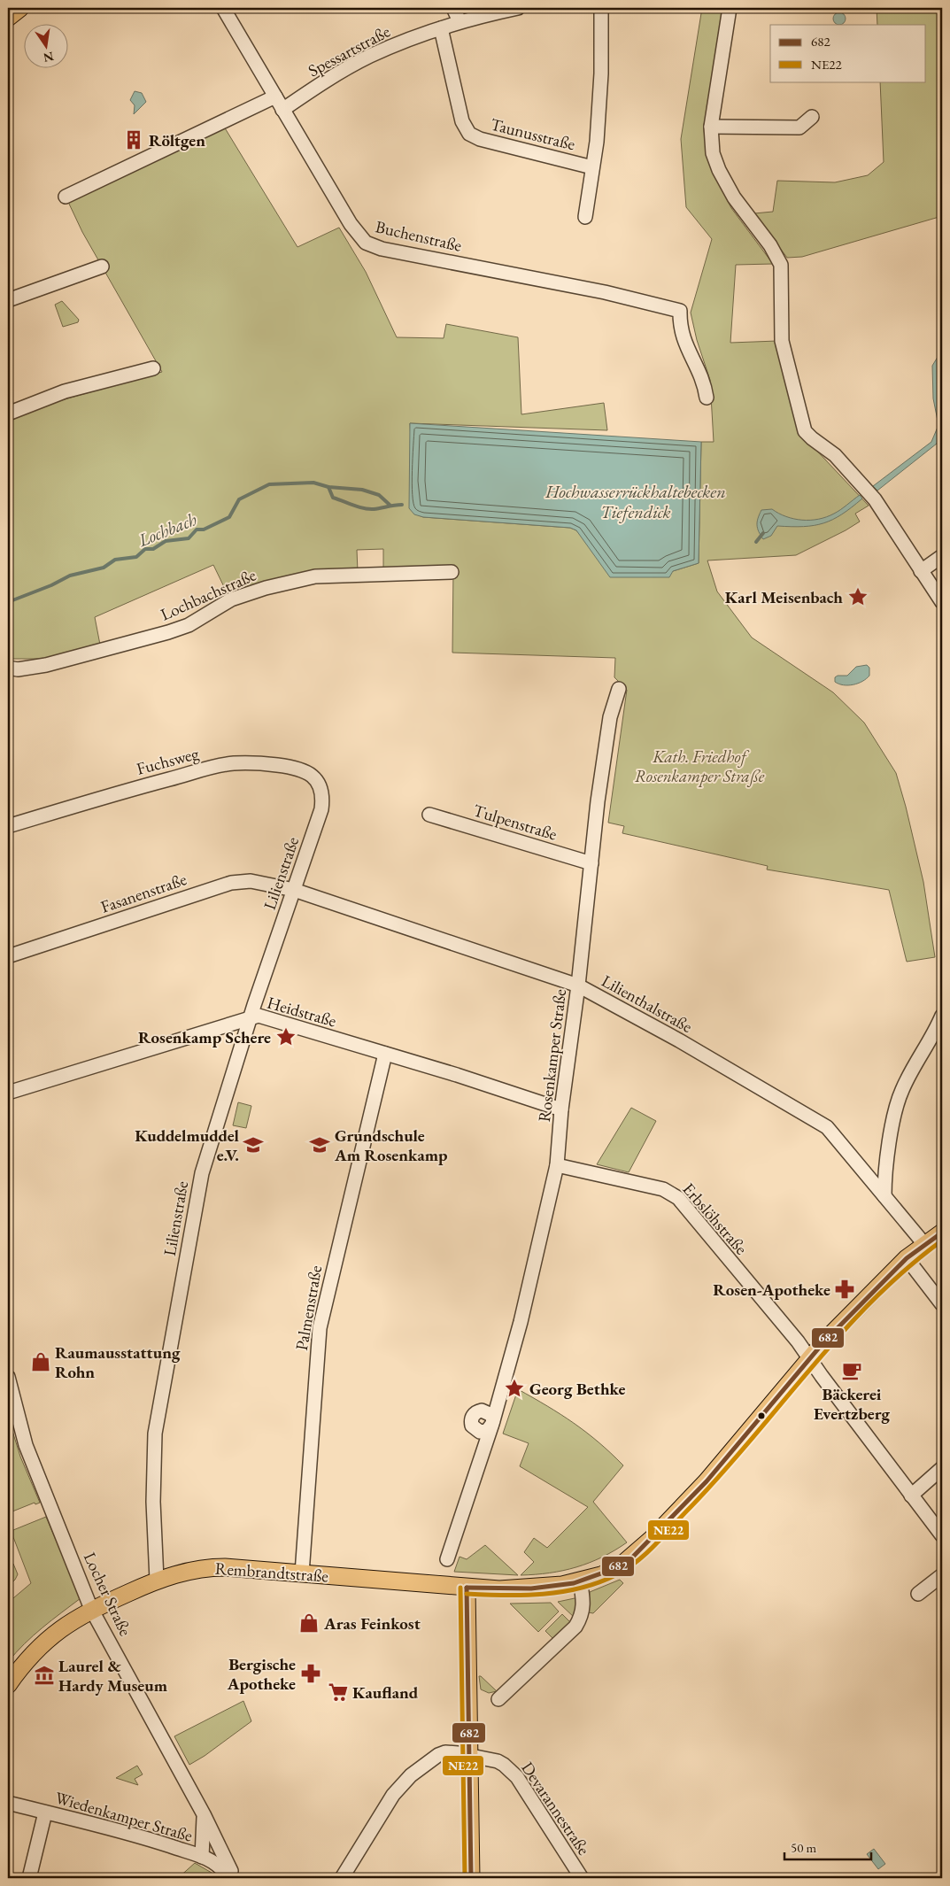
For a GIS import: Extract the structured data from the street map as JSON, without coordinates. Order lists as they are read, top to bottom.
{
  "streets": {
    "main road": ["Rembrandtstraße"],
    "street": [
      "Spessartstraße",
      "Taunusstraße",
      "Buchenstraße",
      "Lochbachstraße",
      "Fuchsweg",
      "Tulpenstraße",
      "Lilienstraße",
      "Fasanenstraße",
      "Lilienthalstraße",
      "Heidstraße",
      "Rosenkamper Straße",
      "Erbslöhstraße",
      "Palmenstraße",
      "Locher Straße",
      "Devarannestraße",
      "Wiedenkamper Straße"
    ]
  },
  "crossings": [
    ["Spessartstraße", "Taunusstraße"],
    ["Spessartstraße", "Buchenstraße"],
    ["Fuchsweg", "Lilienstraße"],
    ["Tulpenstraße", "Rosenkamper Straße"],
    ["Lilienstraße", "Fasanenstraße"],
    ["Lilienstraße", "Lilienthalstraße"],
    ["Lilienstraße", "Heidstraße"],
    ["Lilienstraße", "Rembrandtstraße"],
    ["Fasanenstraße", "Lilienthalstraße"],
    ["Lilienthalstraße", "Rosenkamper Straße"],
    ["Lilienthalstraße", "Rembrandtstraße"],
    ["Heidstraße", "Rosenkamper Straße"],
    ["Heidstraße", "Palmenstraße"],
    ["Rosenkamper Straße", "Erbslöhstraße"],
    ["Erbslöhstraße", "Rembrandtstraße"],
    ["Palmenstraße", "Rembrandtstraße"],
    ["Rembrandtstraße", "Locher Straße"],
    ["Locher Straße", "Wiedenkamper Straße"]
  ],
  "water": ["Hochwasserrückhaltebecken Tiefendick", "Lochbach"],
  "parks": ["Kath. Friedhof Rosenkamper Straße"],
  "places": {
    "building": ["Röltgen"],
    "place": ["Karl Meisenbach", "Rosenkamp Schere", "Georg Bethke"],
    "school or university": ["Kuddelmuddel e.V.", "Grundschule Am Rosenkamp"],
    "pharmacy": ["Rosen-Apotheke", "Bergische Apotheke"],
    "shop": ["Raumausstattung Rohn", "Aras Feinkost"],
    "cafe": ["Bäckerei Evertzberg"],
    "museum": ["Laurel & Hardy Museum"],
    "supermarket": ["Kaufland"]
  },
  "lines": ["transit line 682", "transit line NE22"],
  "legend": ["682", "NE22"],
  "scale_bar": "50 m",
  "north": "bottom"
}
